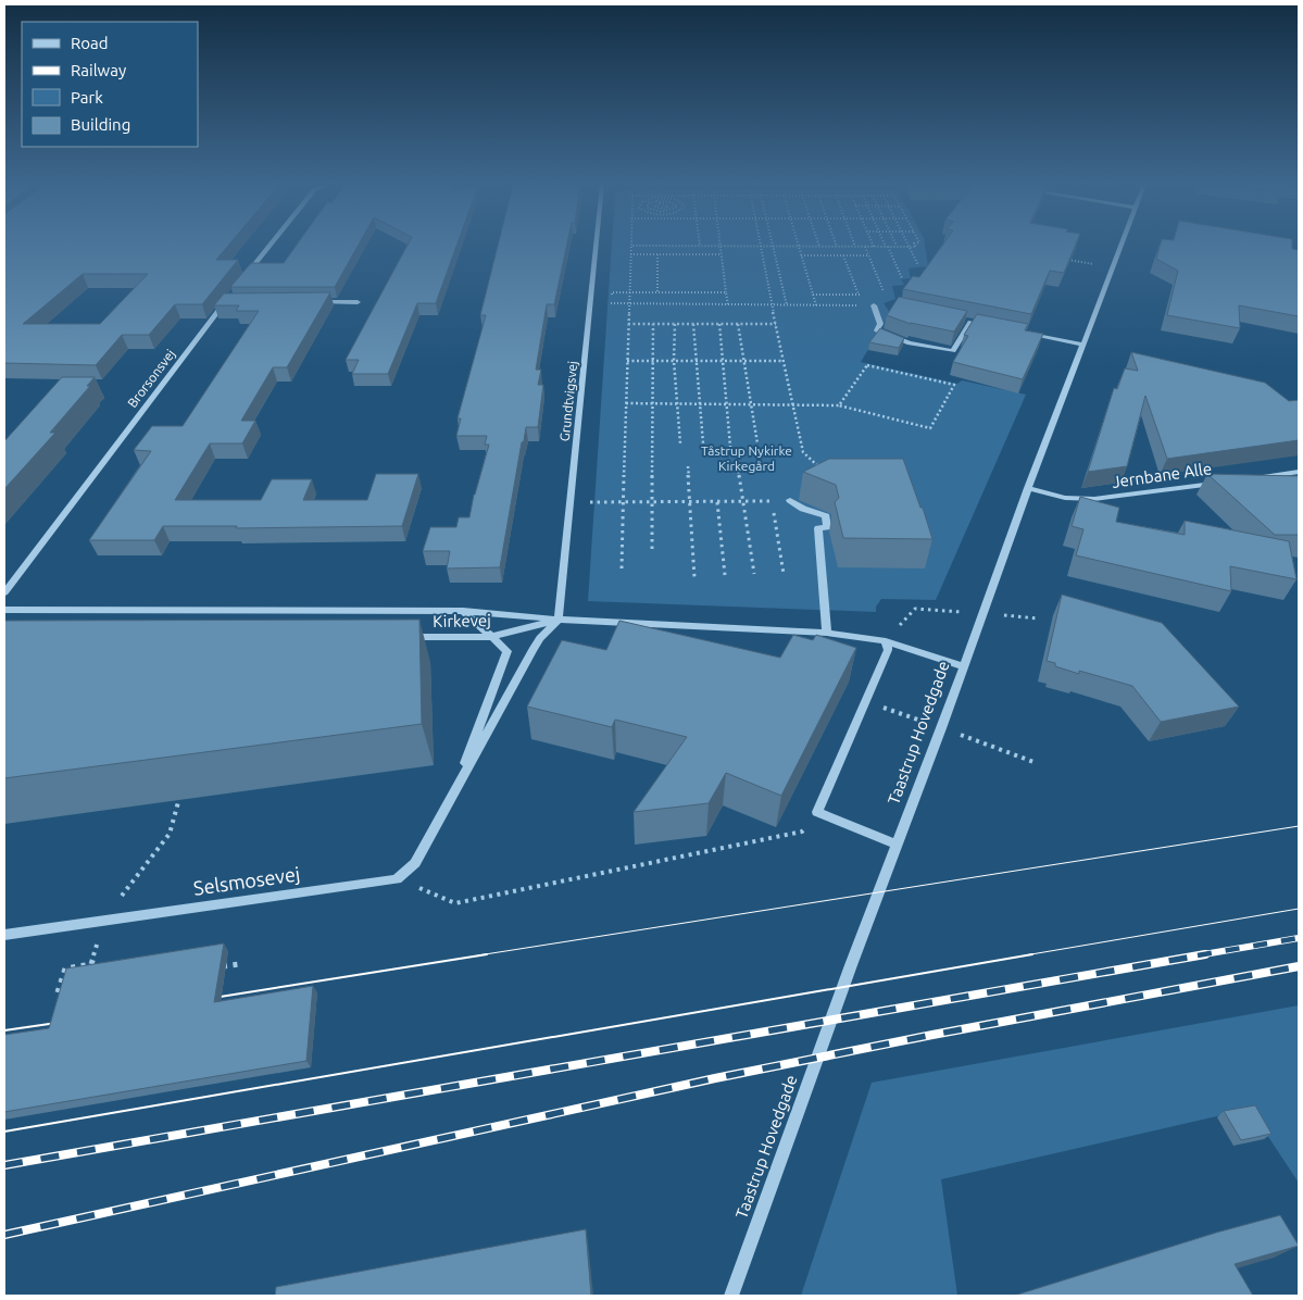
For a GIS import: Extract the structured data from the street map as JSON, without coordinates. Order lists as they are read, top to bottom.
{
  "streets": {
    "street": [
      "Brorsonsvej",
      "Grundtvigsvej",
      "Jernbane Alle",
      "Kirkevej",
      "Taastrup Hovedgade",
      "Selsmosevej"
    ]
  },
  "crossings": [
    ["Grundtvigsvej", "Kirkevej"],
    ["Jernbane Alle", "Taastrup Hovedgade"],
    ["Kirkevej", "Taastrup Hovedgade"]
  ],
  "parks": ["Tåstrup Nykirke Kirkegård"],
  "legend": [
    "Road",
    "Railway",
    "Park",
    "Building"
  ]
}
